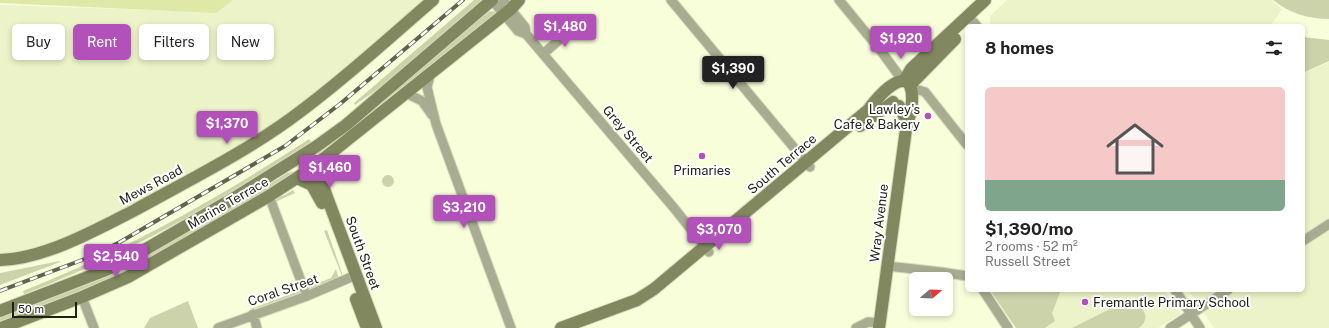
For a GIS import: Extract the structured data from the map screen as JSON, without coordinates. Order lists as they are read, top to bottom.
{
  "streets": {
    "street": [
      "Grey Street",
      "South Terrace",
      "Mews Road",
      "Marine Terrace",
      "Wray Avenue",
      "South Street",
      "Coral Street"
    ]
  },
  "crossings": [
    ["Grey Street", "South Terrace"],
    ["Grey Street", "Marine Terrace"],
    ["South Terrace", "Wray Avenue"],
    ["Marine Terrace", "South Street"],
    ["South Street", "Coral Street"]
  ],
  "places": ["Lawley's Cafe & Bakery", "Primaries", "Fremantle Primary School"],
  "scale_bar": "50 m",
  "north": "right",
  "page": {
    "price": [
      "$1,480",
      "$1,920",
      "$1,390",
      "$1,370",
      "$1,460",
      "$3,210",
      "$3,070",
      "$2,540"
    ],
    "chip": [
      "Buy",
      "Rent",
      "Filters",
      "New"
    ],
    "heading": "8 homes",
    "list": [
      {
        "name": "$1,390/mo",
        "note": "2 rooms · 52 m² · Russell Street"
      }
    ],
    "scale": "50 m"
  }
}
